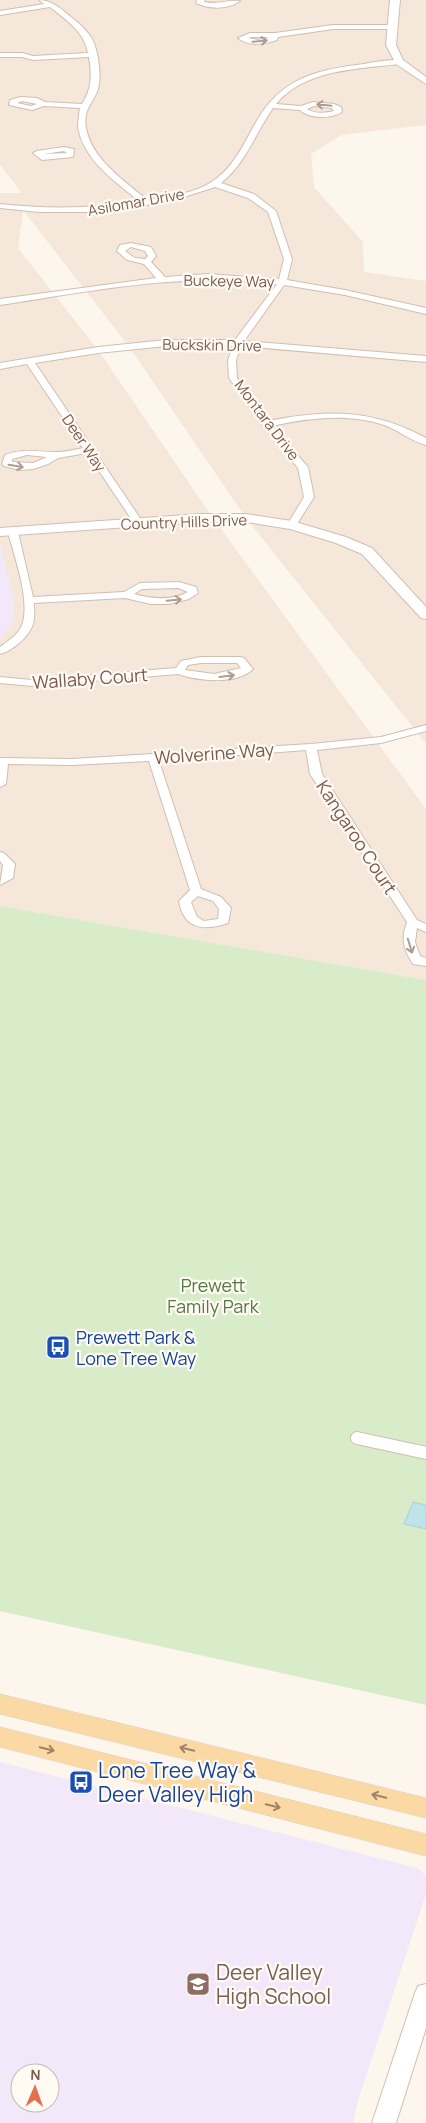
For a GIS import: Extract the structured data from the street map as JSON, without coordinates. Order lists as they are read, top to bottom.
{
  "streets": {
    "street": [
      "Asilomar Drive",
      "Buckeye Way",
      "Buckskin Drive",
      "Montara Drive",
      "Deer Way",
      "Country Hills Drive",
      "Wallaby Court",
      "Wolverine Way",
      "Kangaroo Court"
    ]
  },
  "crossings": [
    ["Asilomar Drive", "Montara Drive"],
    ["Buckeye Way", "Montara Drive"],
    ["Buckskin Drive", "Montara Drive"],
    ["Buckskin Drive", "Deer Way"],
    ["Montara Drive", "Country Hills Drive"],
    ["Deer Way", "Country Hills Drive"],
    ["Wolverine Way", "Kangaroo Court"]
  ],
  "parks": ["Prewett Family Park"],
  "places": {
    "bus stop": ["Prewett Park & Lone Tree Way", "Lone Tree Way & Deer Valley High"],
    "school or university": ["Deer Valley High School"]
  },
  "north": "top"
}
